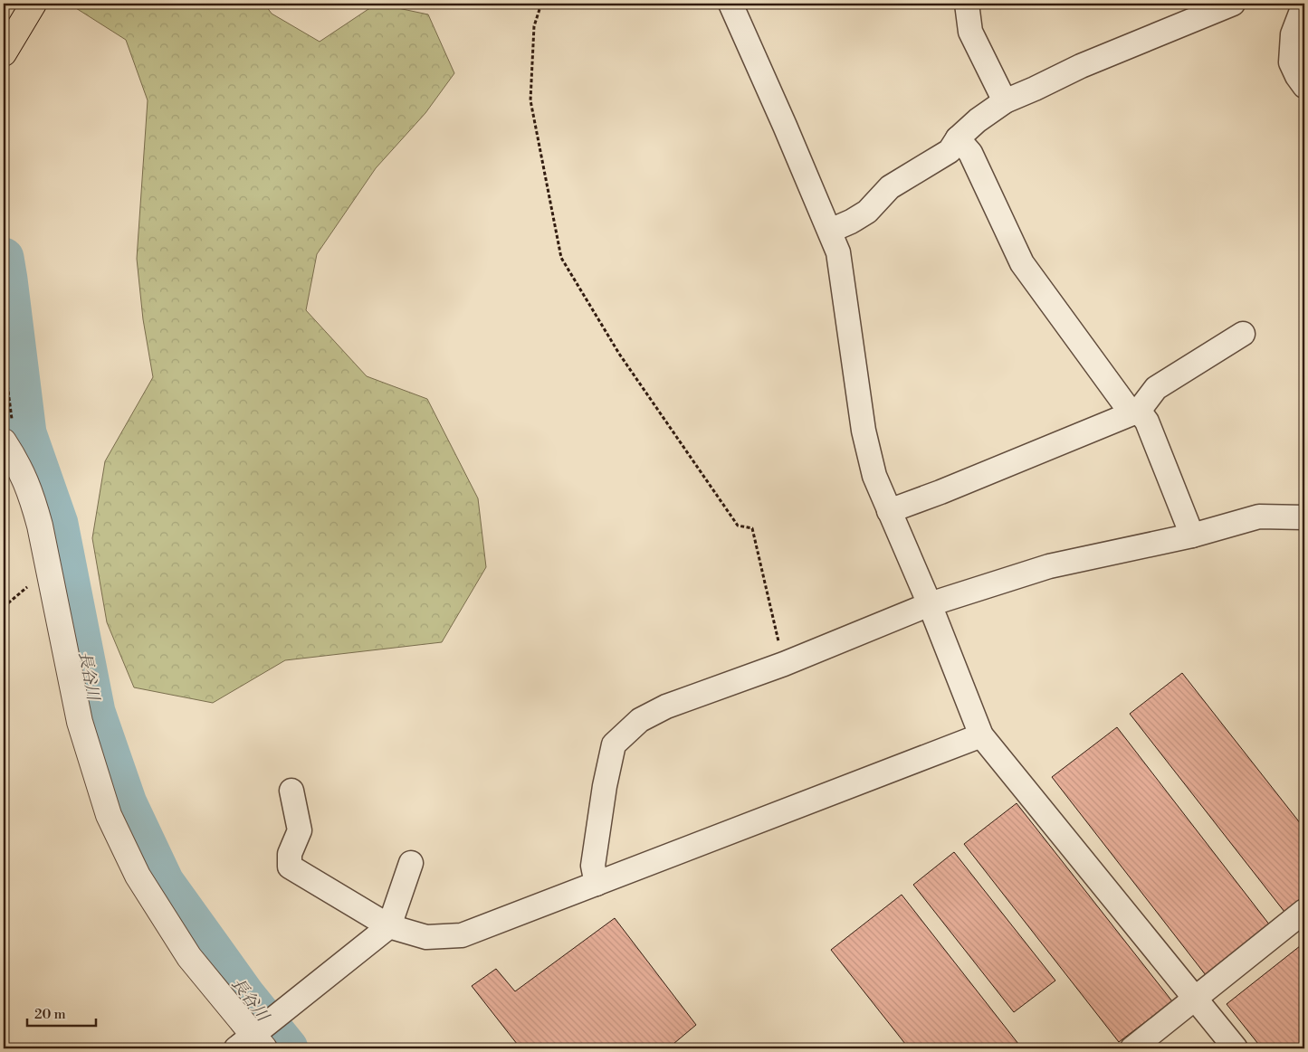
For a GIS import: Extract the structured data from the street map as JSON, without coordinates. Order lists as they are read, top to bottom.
{
  "water": ["長谷川"],
  "scale_bar": "20 m"
}
